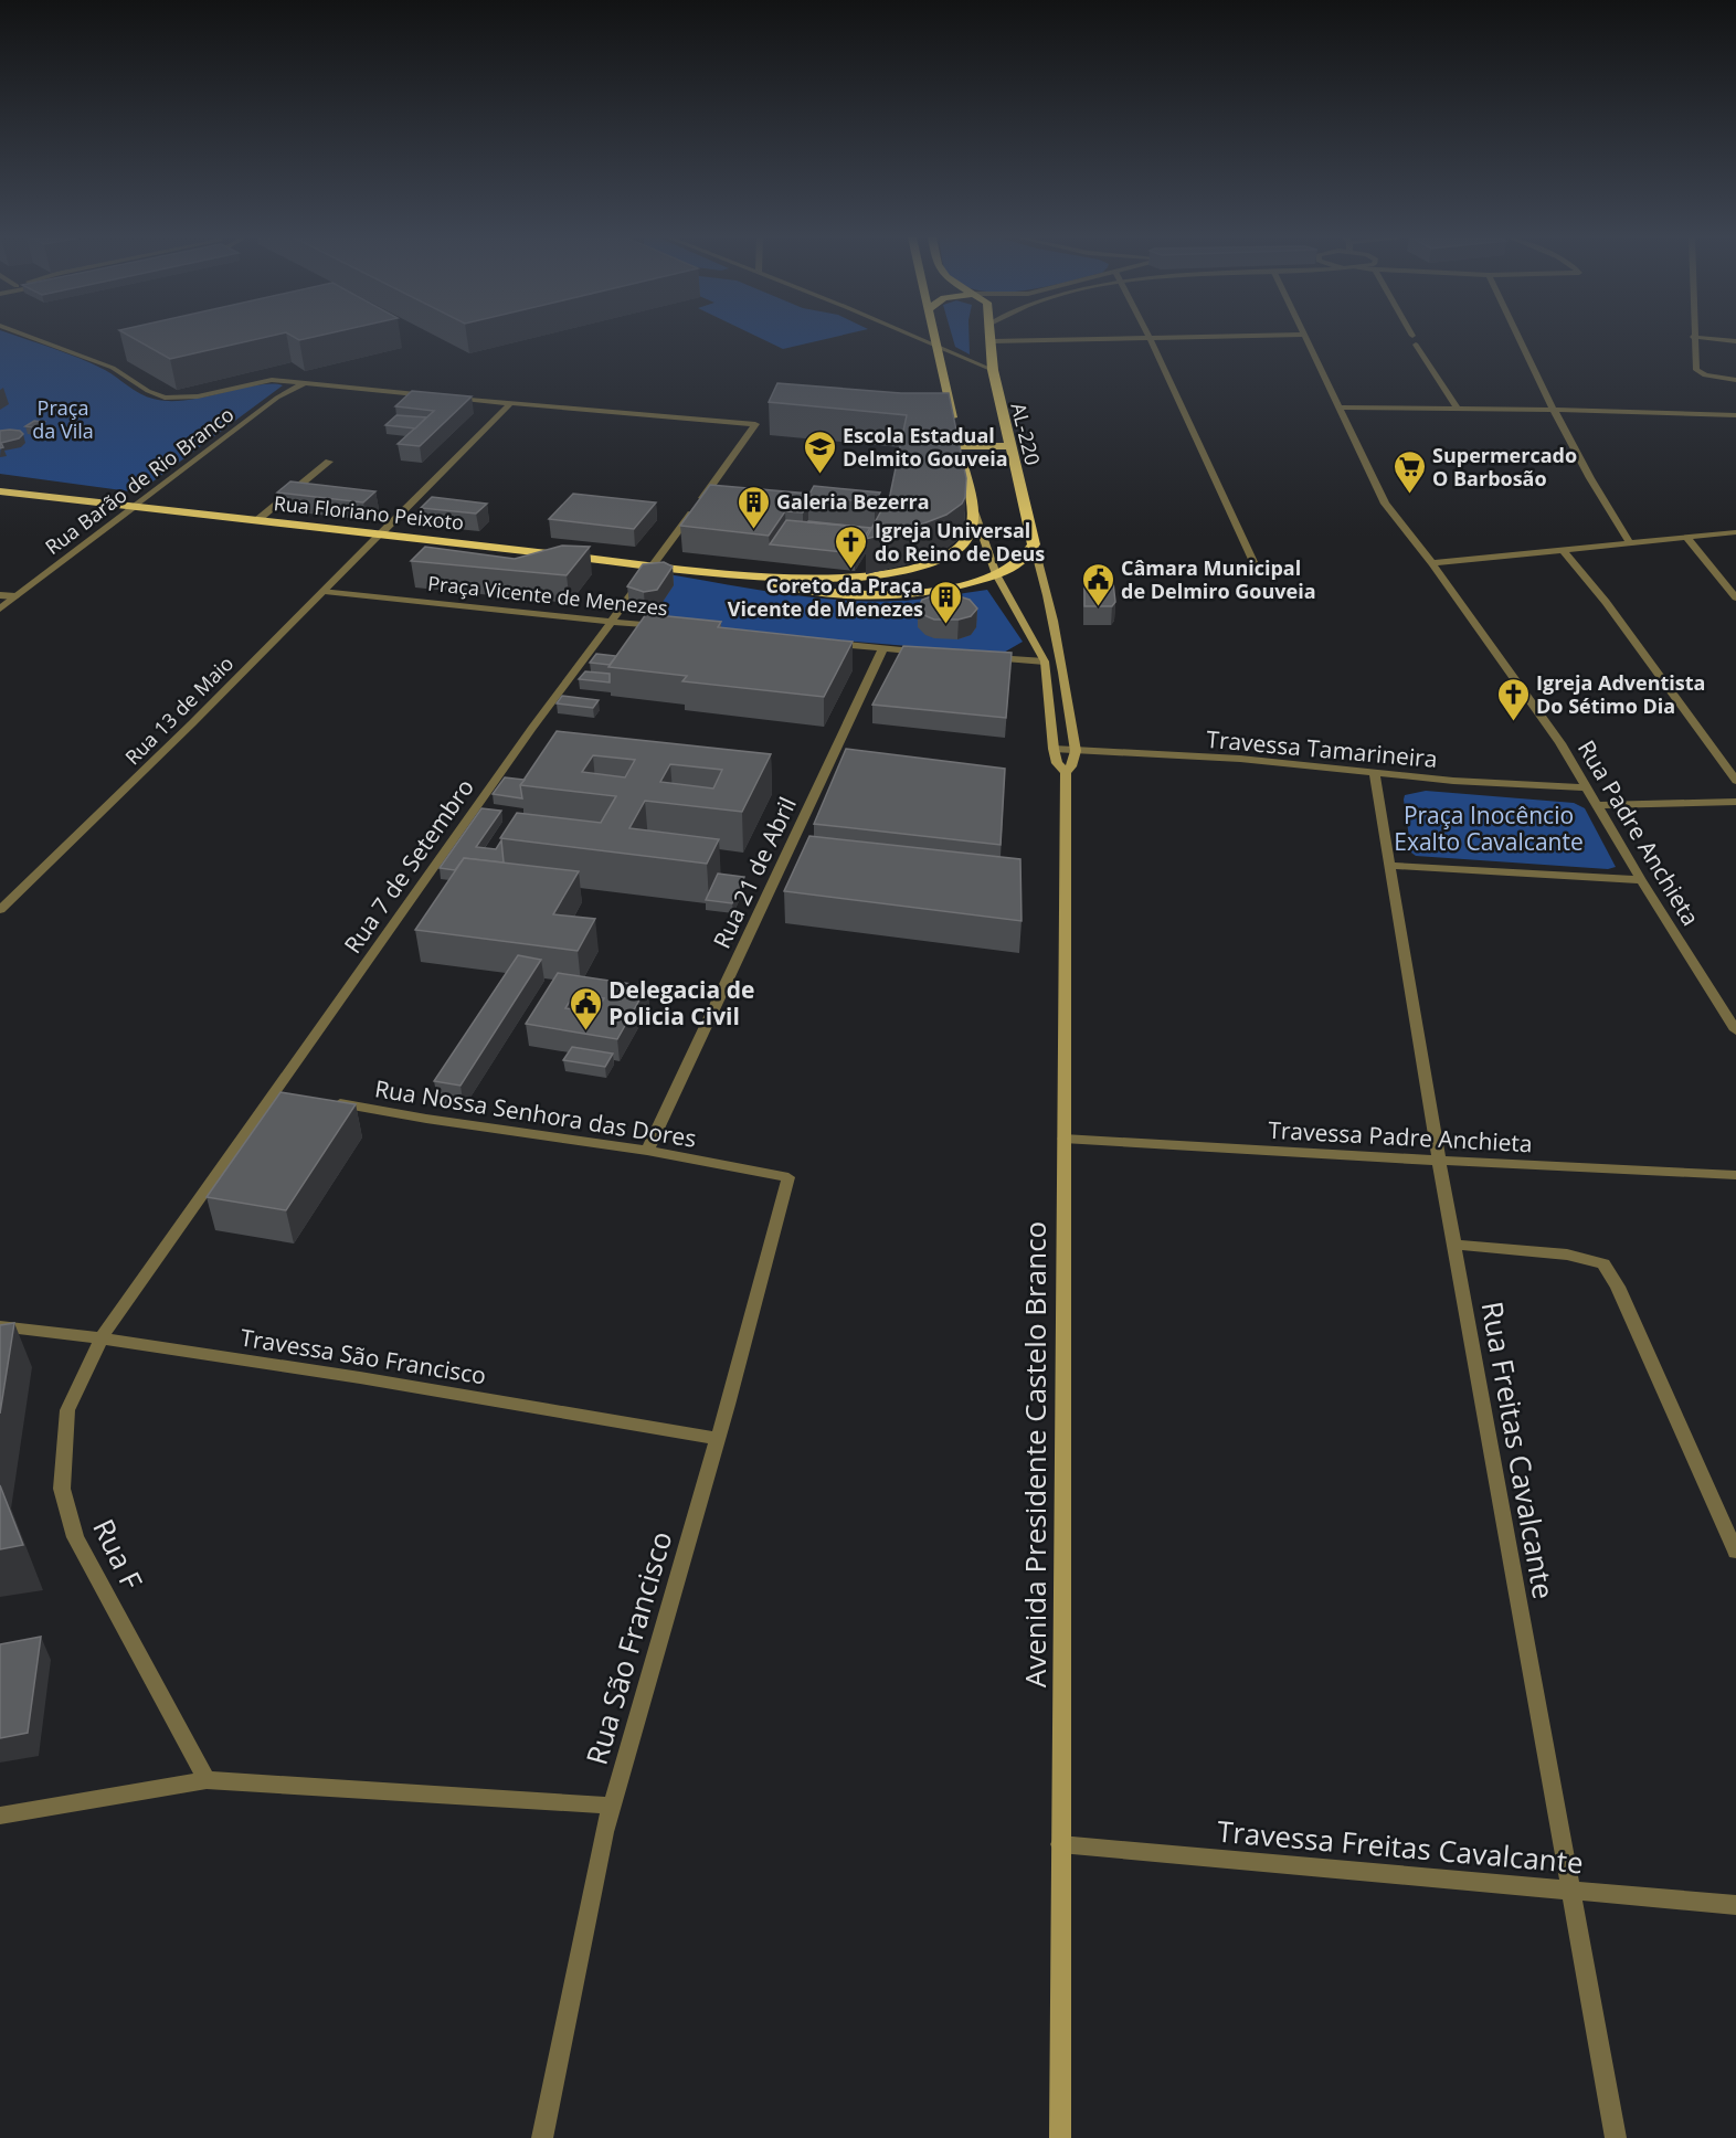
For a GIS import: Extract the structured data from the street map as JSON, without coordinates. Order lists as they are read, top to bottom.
{
  "streets": {
    "highway": ["AL-220", "Rua Floriano Peixoto"],
    "main road": ["Avenida Presidente Castelo Branco"],
    "street": [
      "Rua Barão de Rio Branco",
      "Praça Vicente de Menezes",
      "Rua 13 de Maio",
      "Travessa Tamarineira",
      "Rua Padre Anchieta",
      "Rua 7 de Setembro",
      "Rua 21 de Abril",
      "Rua Nossa Senhora das Dores",
      "Travessa Padre Anchieta",
      "Travessa São Francisco",
      "Rua Freitas Cavalcante",
      "Rua F",
      "Rua São Francisco",
      "Travessa Freitas Cavalcante"
    ]
  },
  "crossings": [
    ["AL-220", "Rua Floriano Peixoto"],
    ["Rua Barão de Rio Branco", "Rua Floriano Peixoto"],
    ["Rua Floriano Peixoto", "Rua 13 de Maio"],
    ["Rua Floriano Peixoto", "Rua 7 de Setembro"],
    ["Rua Floriano Peixoto", "Avenida Presidente Castelo Branco"],
    ["Praça Vicente de Menezes", "Rua 13 de Maio"],
    ["Praça Vicente de Menezes", "Rua 7 de Setembro"],
    ["Rua 13 de Maio", "Rua 7 de Setembro"],
    ["Travessa Tamarineira", "Rua Padre Anchieta"],
    ["Travessa Tamarineira", "Rua Freitas Cavalcante"],
    ["Travessa Tamarineira", "Avenida Presidente Castelo Branco"],
    ["Rua 7 de Setembro", "Travessa São Francisco"],
    ["Rua 7 de Setembro", "Rua F"],
    ["Rua 21 de Abril", "Rua Nossa Senhora das Dores"],
    ["Rua Nossa Senhora das Dores", "Rua São Francisco"],
    ["Travessa Padre Anchieta", "Rua Freitas Cavalcante"],
    ["Travessa Padre Anchieta", "Avenida Presidente Castelo Branco"],
    ["Travessa São Francisco", "Rua F"],
    ["Travessa São Francisco", "Rua São Francisco"],
    ["Rua Freitas Cavalcante", "Travessa Freitas Cavalcante"],
    ["Avenida Presidente Castelo Branco", "Travessa Freitas Cavalcante"]
  ],
  "parks": ["Praça da Vila", "Praça Inocêncio Exalto Cavalcante"],
  "places": {
    "school or university": ["Escola Estadual Delmito Gouveia"],
    "supermarket": ["Supermercado O Barbosão"],
    "building": ["Galeria Bezerra", "Coreto da Praça Vicente de Menezes"],
    "church": ["Igreja Universal do Reino de Deus", "Igreja Adventista Do Sétimo Dia"],
    "public building": ["Câmara Municipal de Delmiro Gouveia", "Delegacia de Policia Civil"]
  }
}
